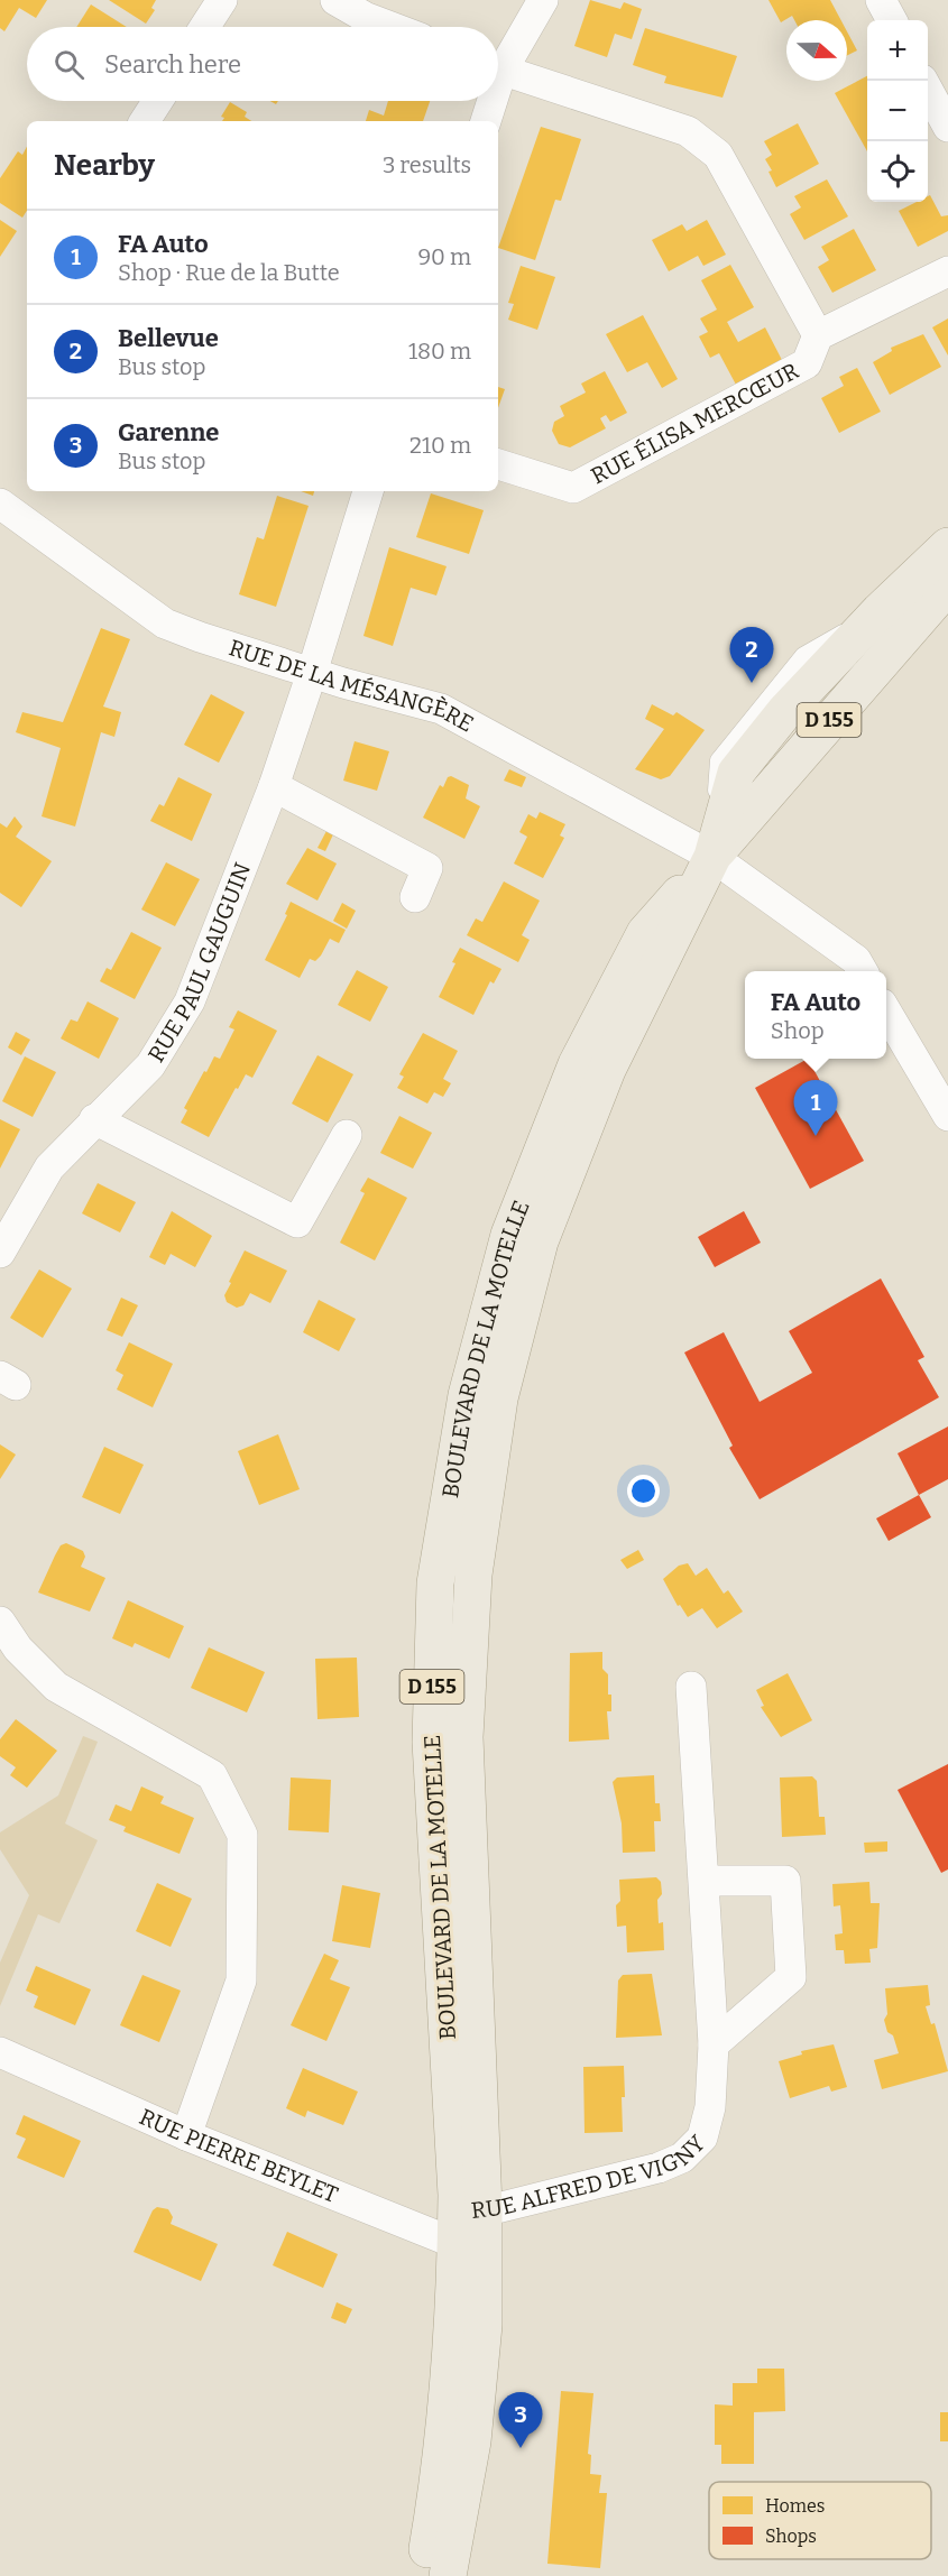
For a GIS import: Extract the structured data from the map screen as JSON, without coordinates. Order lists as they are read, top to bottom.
{
  "streets": {
    "main road": ["D 155", "BOULEVARD DE LA MOTELLE"],
    "street": [
      "RUE ÉLISA MERCŒUR",
      "RUE DE LA MÉSANGÈRE",
      "RUE PAUL GAUGUIN",
      "RUE PIERRE BEYLET",
      "RUE ALFRED DE VIGNY"
    ]
  },
  "crossings": [
    ["RUE DE LA MÉSANGÈRE", "RUE PAUL GAUGUIN"],
    ["RUE DE LA MÉSANGÈRE", "BOULEVARD DE LA MOTELLE"],
    ["BOULEVARD DE LA MOTELLE", "RUE PIERRE BEYLET"],
    ["BOULEVARD DE LA MOTELLE", "RUE ALFRED DE VIGNY"],
    ["RUE PIERRE BEYLET", "RUE ALFRED DE VIGNY"]
  ],
  "legend": ["Homes", "Shops"],
  "north": "right",
  "page": {
    "map_buttons": ["+", "−"],
    "search": "Search here",
    "heading": ["Nearby", "3 results"],
    "list": [
      {
        "mark": "1",
        "name": "FA Auto",
        "note": "Shop · Rue de la Butte",
        "value": "90 m"
      },
      {
        "mark": "2",
        "name": "Bellevue",
        "note": "Bus stop",
        "value": "180 m"
      },
      {
        "mark": "3",
        "name": "Garenne",
        "note": "Bus stop",
        "value": "210 m"
      }
    ],
    "pins": ["2", "1", "3"],
    "popup": ["FA Auto", "Shop"]
  }
}
